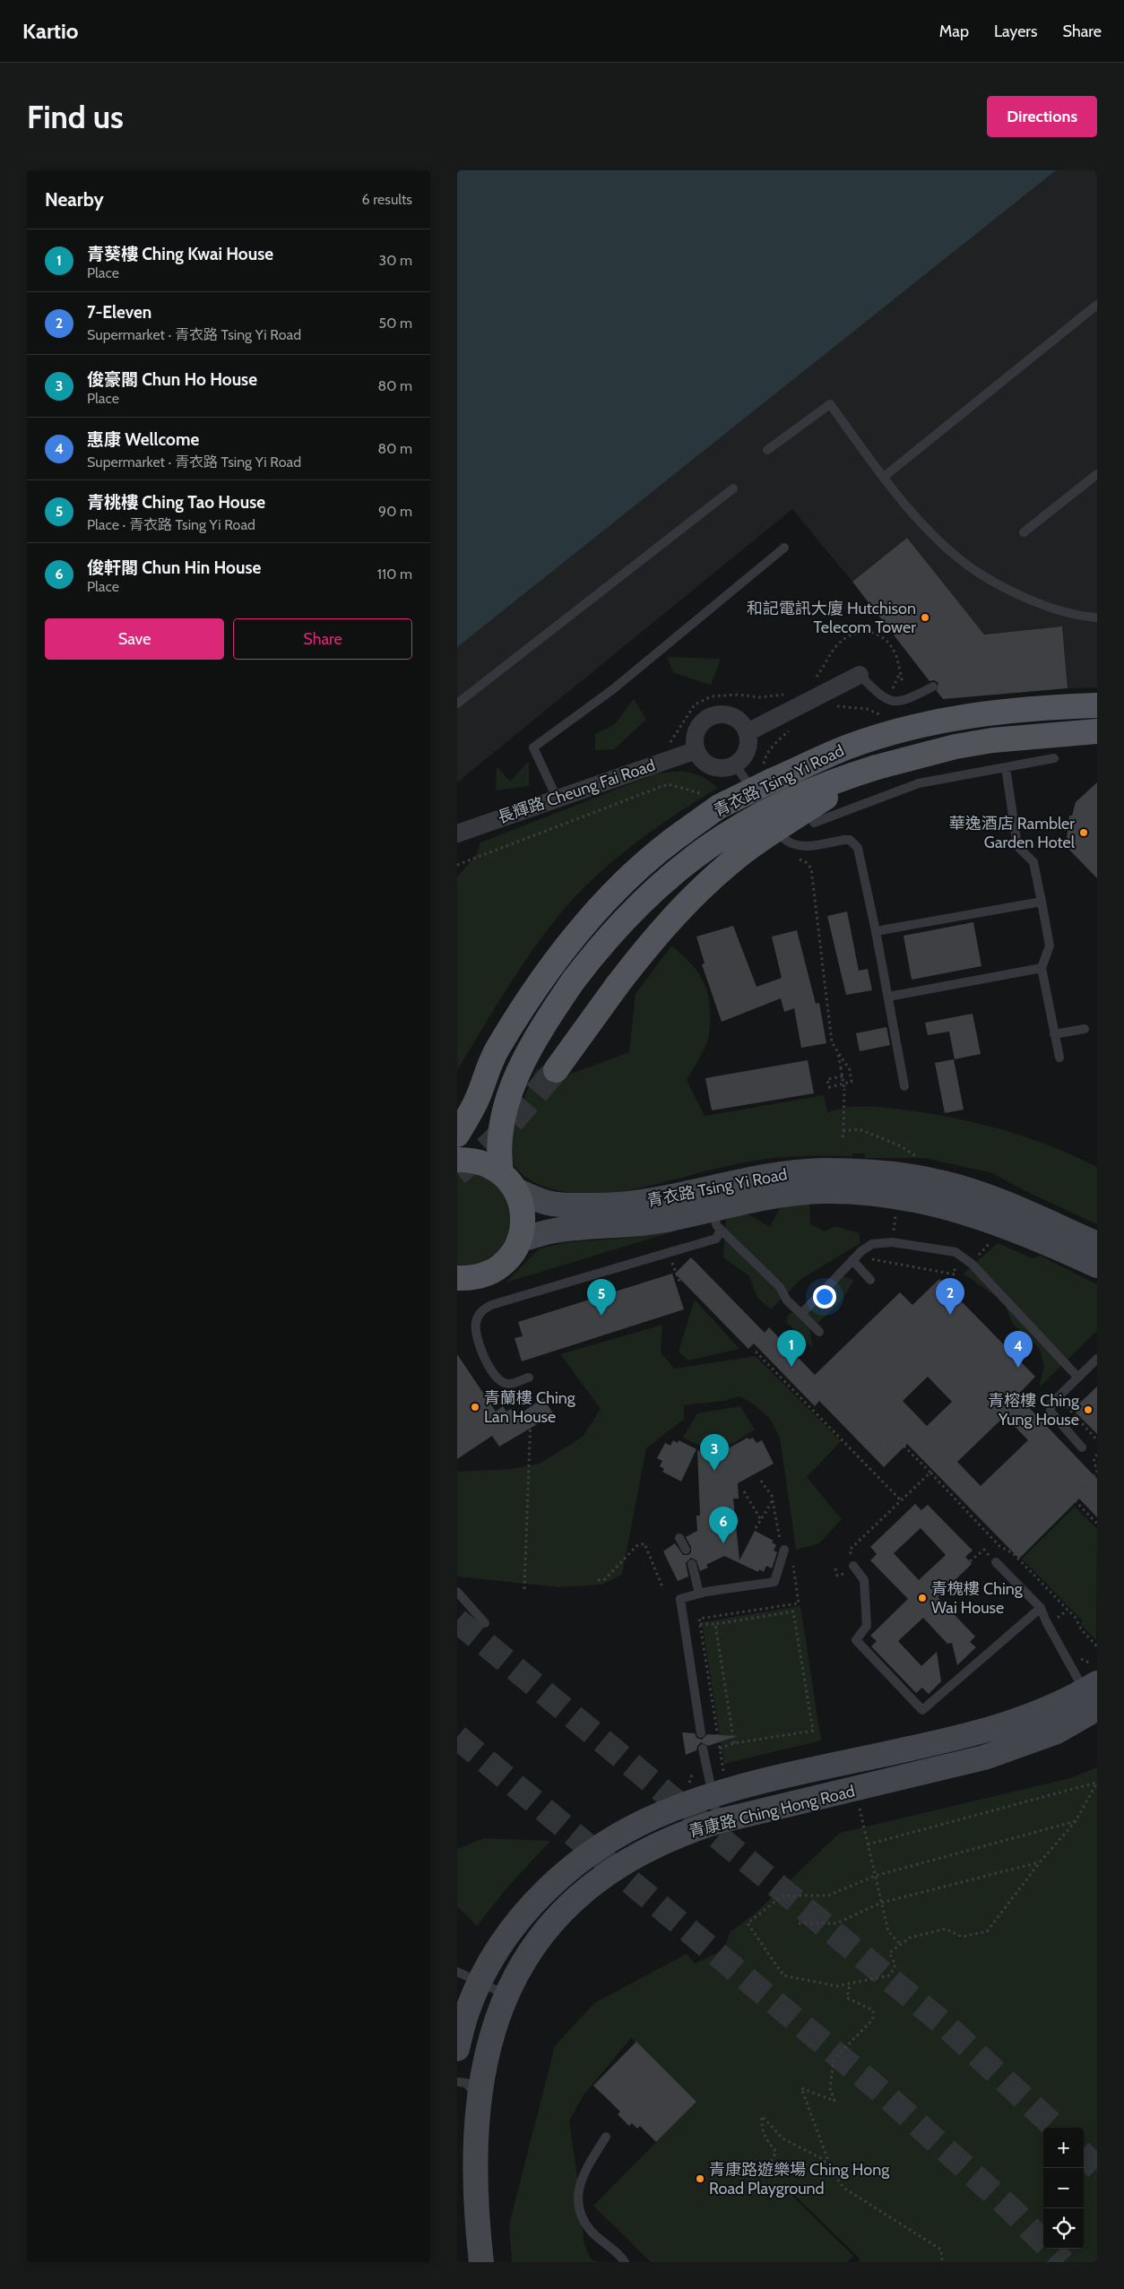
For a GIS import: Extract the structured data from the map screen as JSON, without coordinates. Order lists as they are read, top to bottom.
{
  "streets": {
    "main road": ["青衣路 Tsing Yi Road", "青康路 Ching Hong Road"],
    "street": ["長輝路 Cheung Fai Road"]
  },
  "places": [
    "和記電訊大廈 Hutchison Telecom Tower",
    "華逸酒店 Rambler Garden Hotel",
    "青蘭樓 Ching Lan House",
    "青榕樓 Ching Yung House",
    "青槐樓 Ching Wai House",
    "青康路遊樂場 Ching Hong Road Playground"
  ],
  "page": {
    "header": "Kartio",
    "nav": ["Map", "Layers", "Share"],
    "buttons": [
      "Directions",
      ["Save", "Share"]
    ],
    "title": "Find us",
    "heading": ["Nearby", "6 results"],
    "list": [
      {
        "mark": "1",
        "name": "青葵樓 Ching Kwai House",
        "note": "Place",
        "value": "30 m"
      },
      {
        "mark": "2",
        "name": "7-Eleven",
        "note": "Supermarket · 青衣路 Tsing Yi Road",
        "value": "50 m"
      },
      {
        "mark": "3",
        "name": "俊豪閣 Chun Ho House",
        "note": "Place",
        "value": "80 m"
      },
      {
        "mark": "4",
        "name": "惠康 Wellcome",
        "note": "Supermarket · 青衣路 Tsing Yi Road",
        "value": "80 m"
      },
      {
        "mark": "5",
        "name": "青桃樓 Ching Tao House",
        "note": "Place · 青衣路 Tsing Yi Road",
        "value": "90 m"
      },
      {
        "mark": "6",
        "name": "俊軒閣 Chun Hin House",
        "note": "Place",
        "value": "110 m"
      }
    ],
    "pins": [
      "2",
      "5",
      "1",
      "4",
      "3",
      "6"
    ],
    "map_buttons": ["+", "−"]
  }
}
